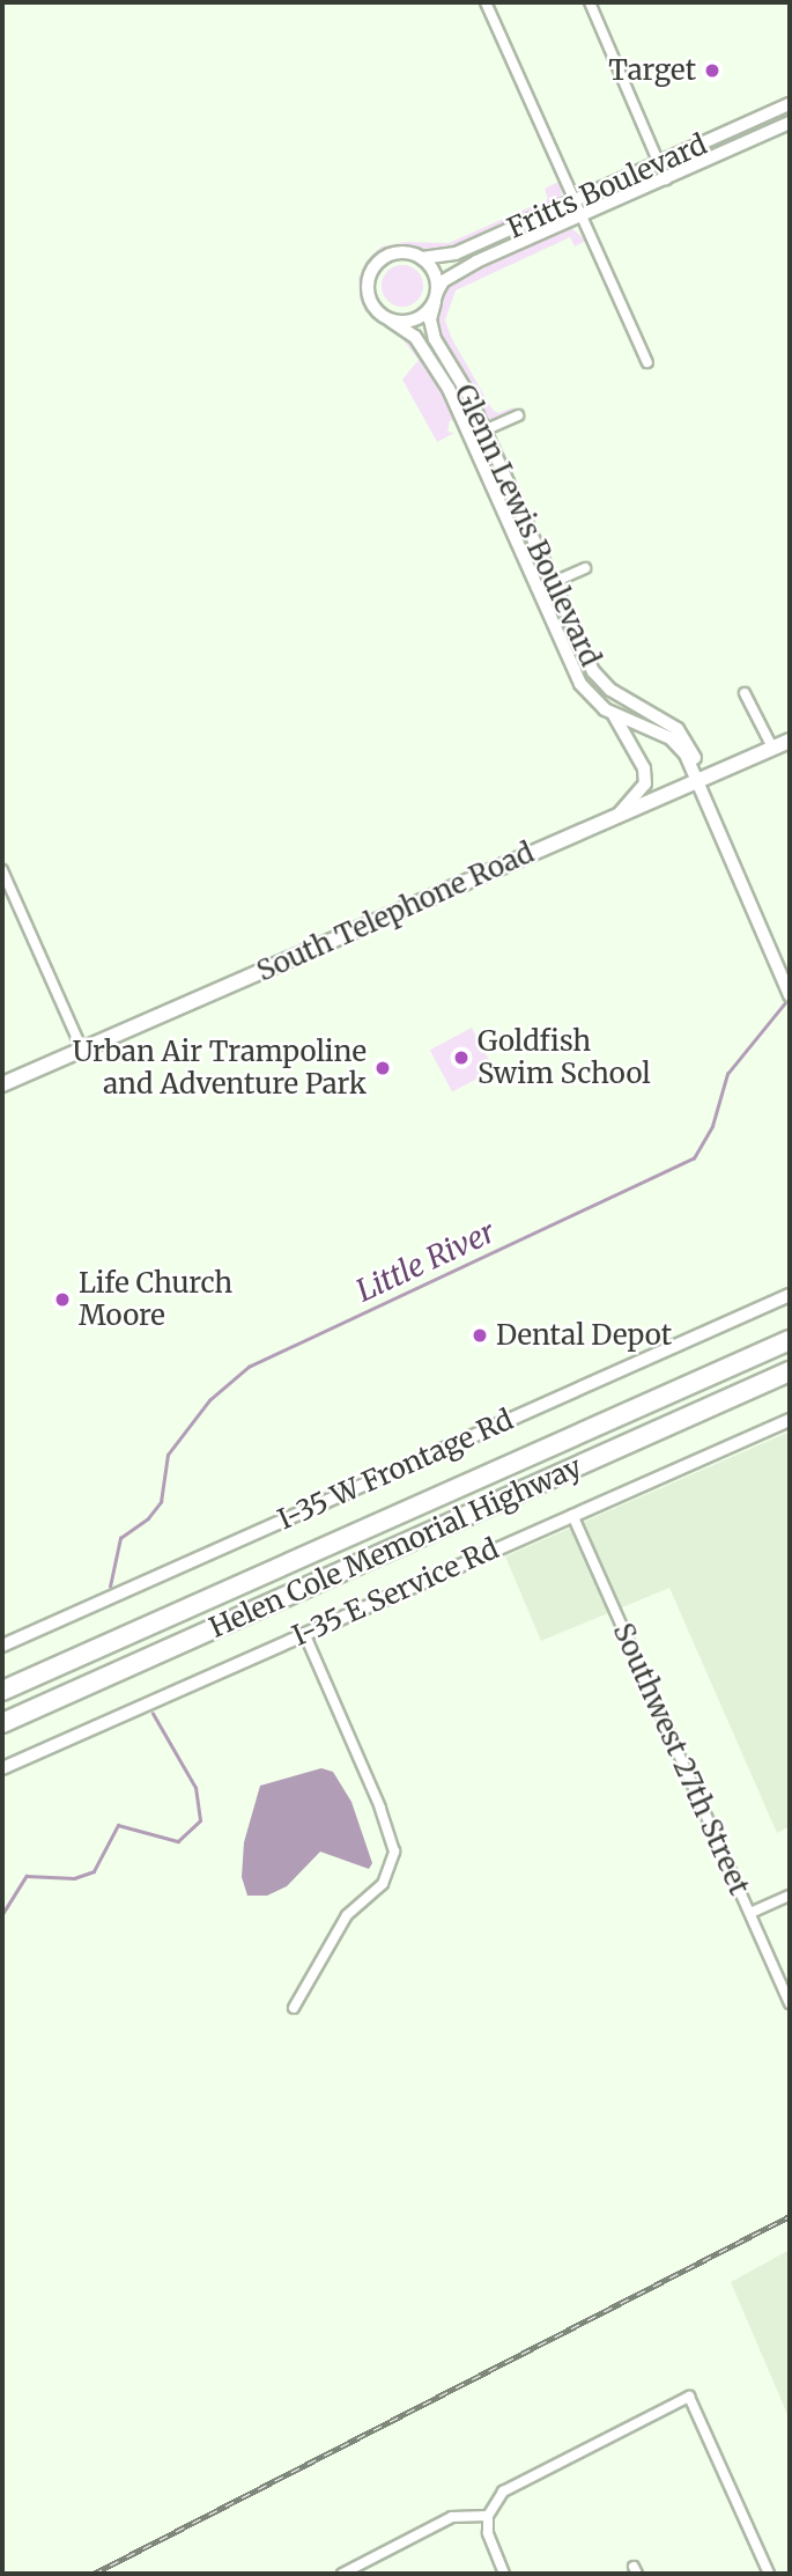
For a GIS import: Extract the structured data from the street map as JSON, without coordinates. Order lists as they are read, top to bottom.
{
  "streets": {
    "highway": ["Helen Cole Memorial Highway"],
    "main road": ["South Telephone Road"],
    "street": [
      "Fritts Boulevard",
      "Glenn Lewis Boulevard",
      "I-35 W Frontage Rd",
      "I-35 E Service Rd",
      "Southwest 27th Street"
    ]
  },
  "crossings": [
    ["Fritts Boulevard", "Glenn Lewis Boulevard"],
    ["Glenn Lewis Boulevard", "South Telephone Road"],
    ["I-35 E Service Rd", "Southwest 27th Street"]
  ],
  "water": ["Little River"],
  "places": [
    "Target",
    "Goldfish Swim School",
    "Urban Air Trampoline and Adventure Park",
    "Life Church Moore",
    "Dental Depot"
  ]
}
